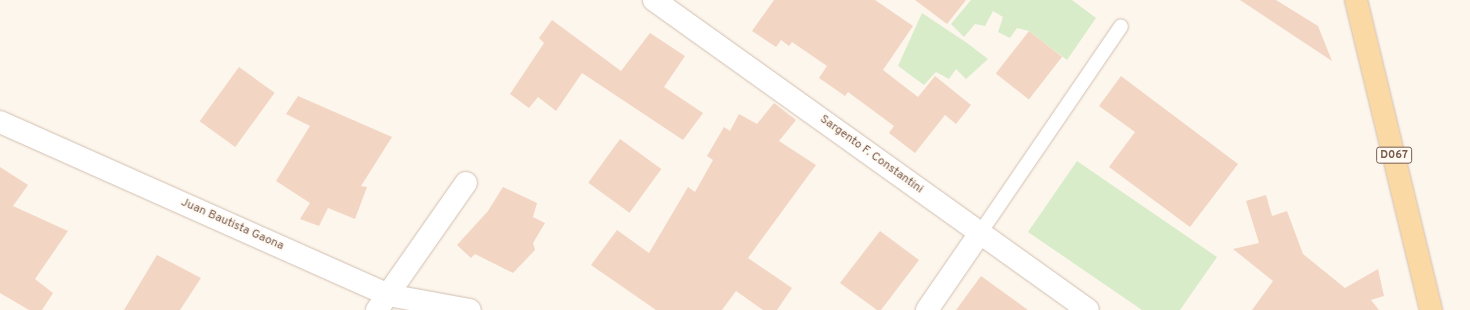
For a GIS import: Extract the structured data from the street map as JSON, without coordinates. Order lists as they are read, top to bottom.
{
  "streets": {
    "main road": ["D067"],
    "street": ["Sargento F. Constantini", "Juan Bautista Gaona"]
  }
}
